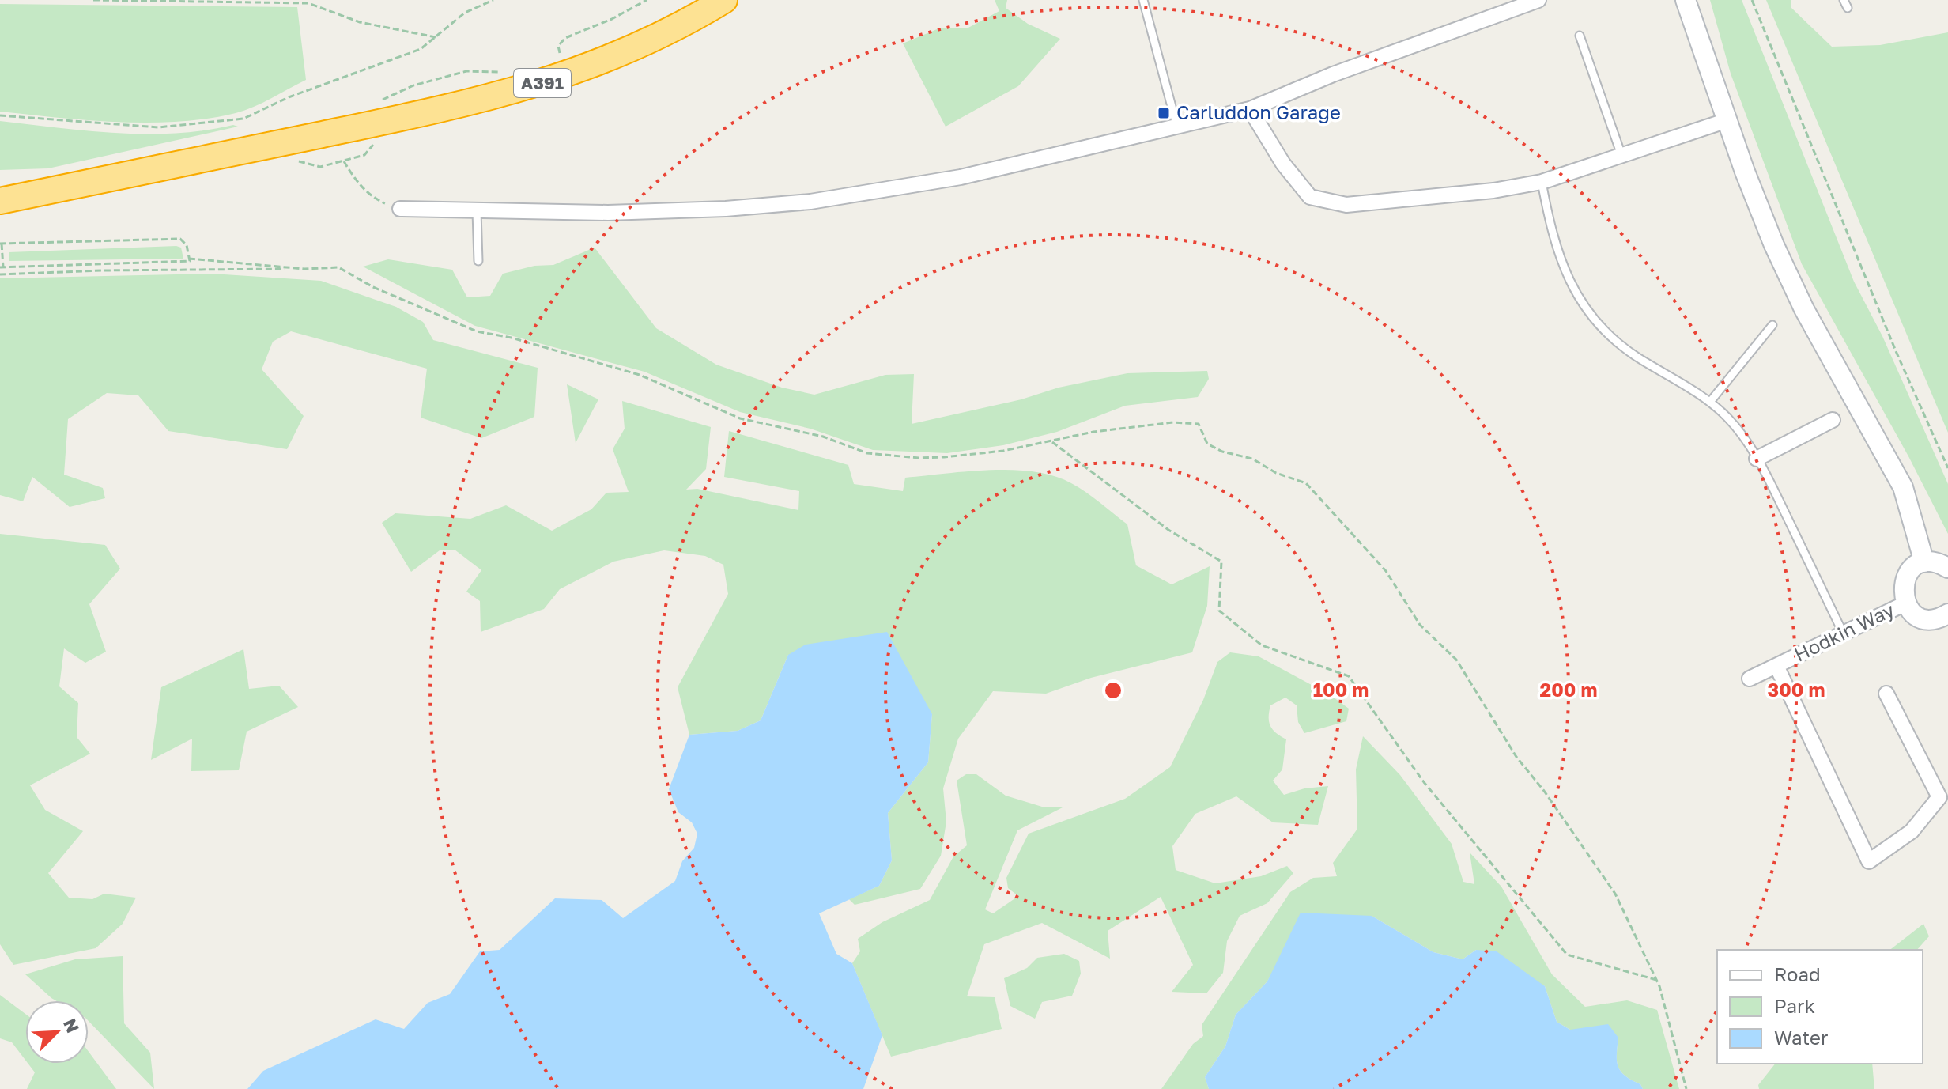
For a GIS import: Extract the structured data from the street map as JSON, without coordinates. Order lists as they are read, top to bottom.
{
  "streets": {
    "highway": ["A391"],
    "street": ["Hodkin Way"]
  },
  "places": {
    "transit": ["Carluddon Garage"]
  },
  "legend": ["Road", "Park", "Water"],
  "north": "top right",
  "rings": ["100 m", "200 m", "300 m"]
}
